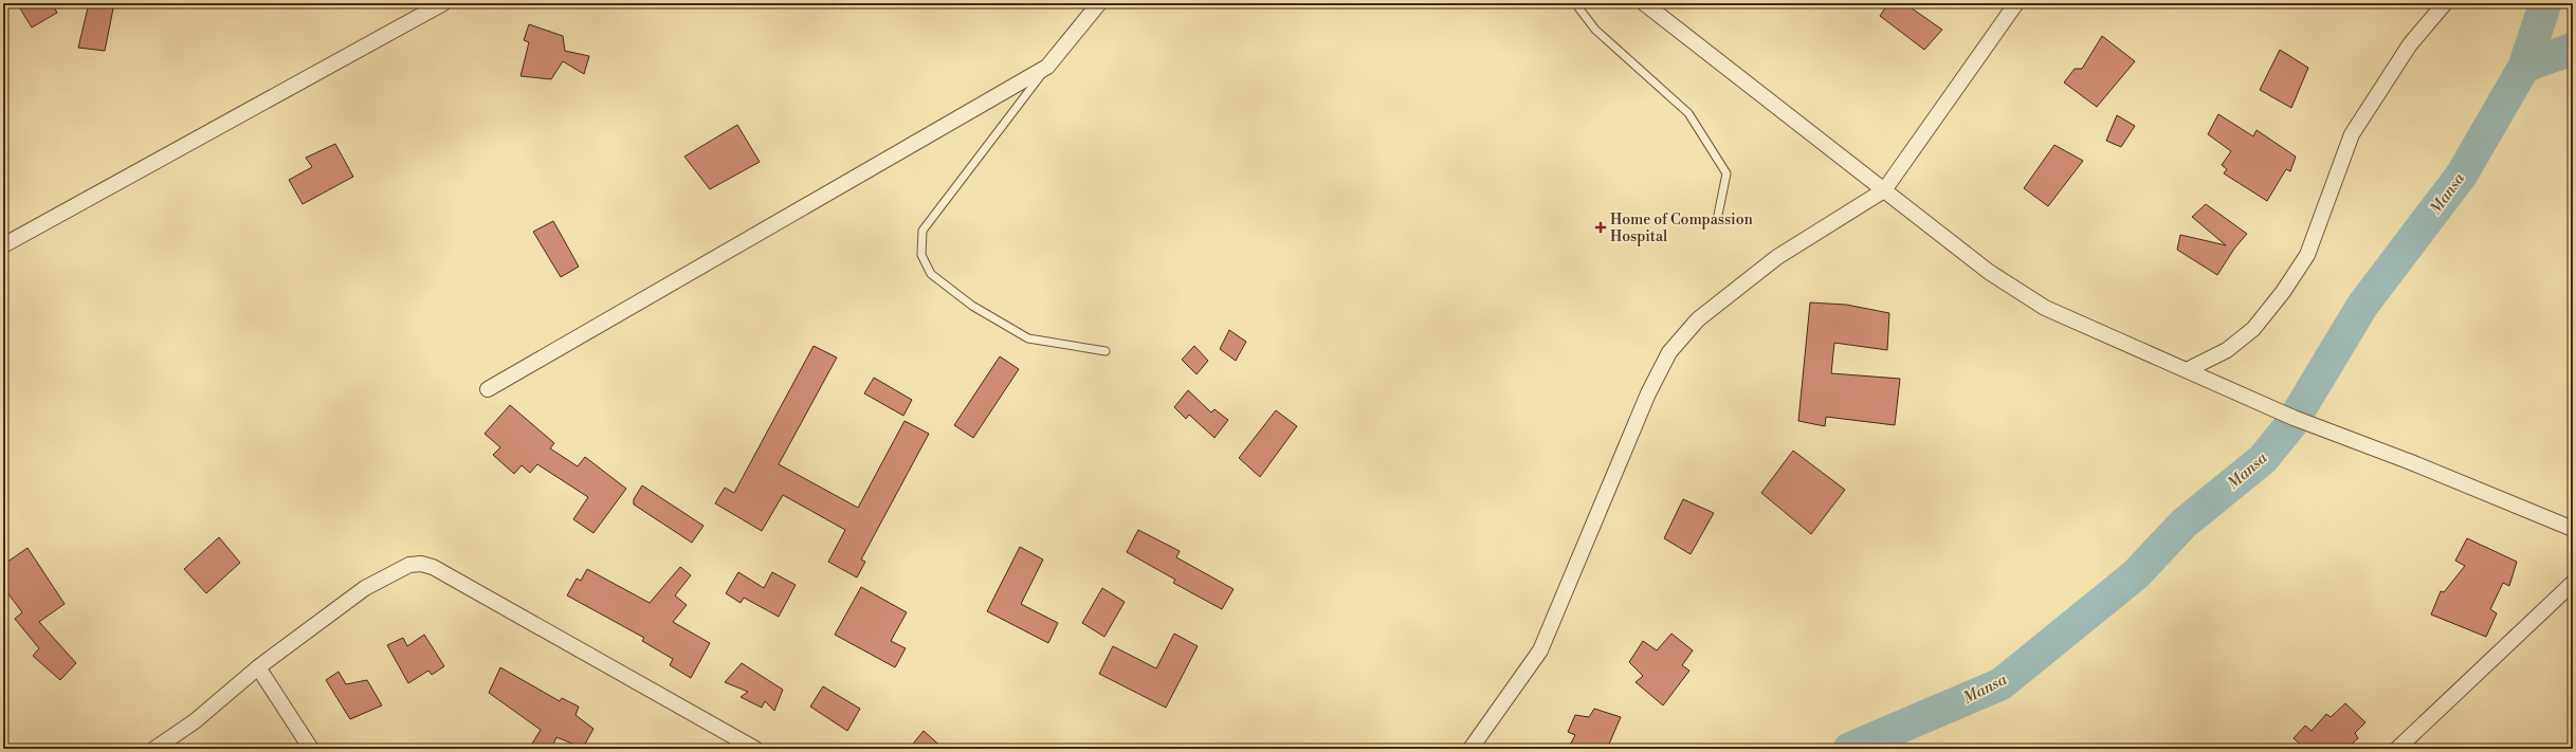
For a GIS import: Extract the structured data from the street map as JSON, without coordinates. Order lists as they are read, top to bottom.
{
  "water": ["Mansa"],
  "places": {
    "health": ["Home of Compassion Hospital"]
  }
}
